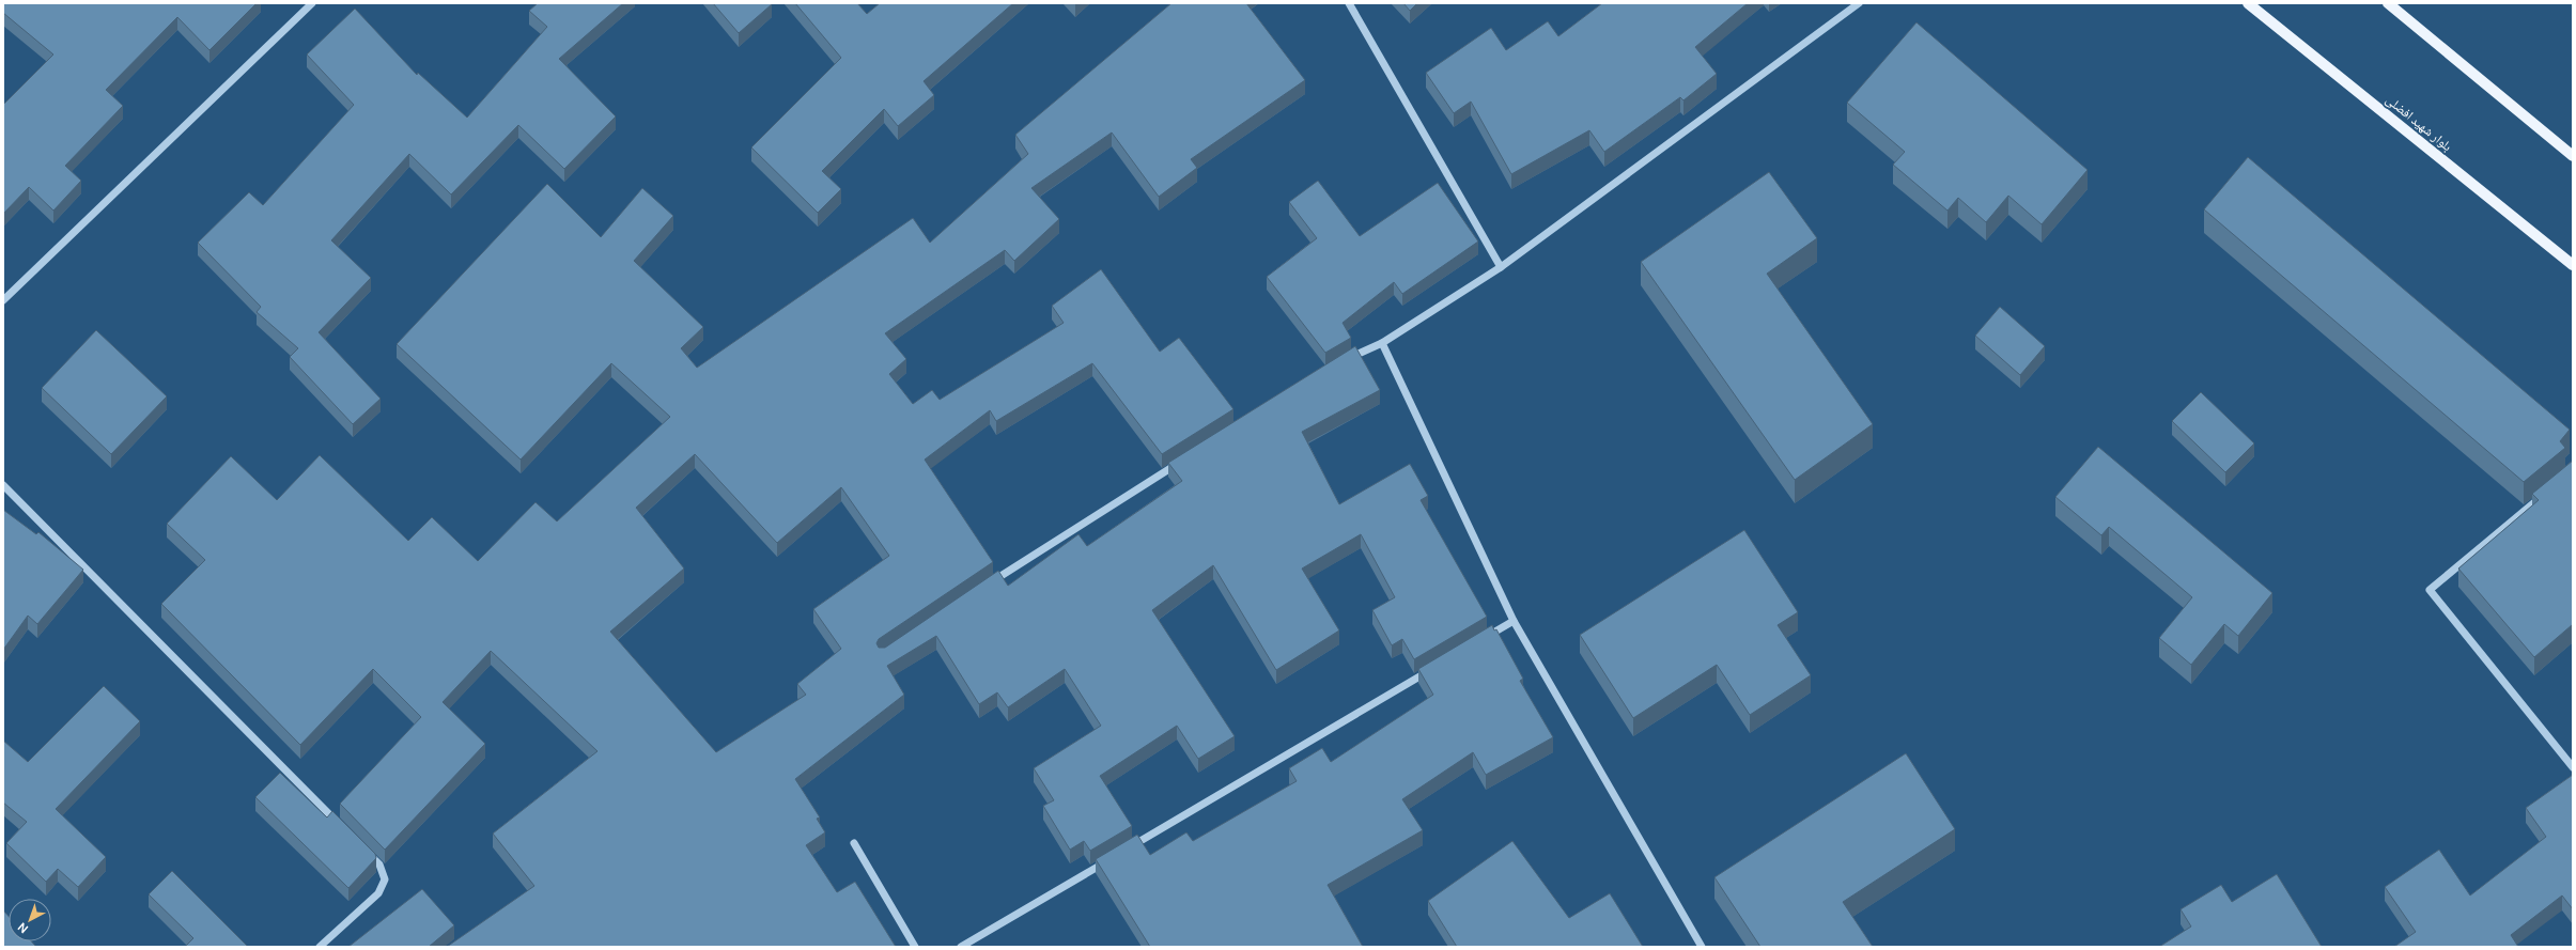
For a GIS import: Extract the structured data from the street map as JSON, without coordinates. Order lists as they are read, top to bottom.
{
  "streets": {
    "main road": ["بلوار شهید افضلی"]
  },
  "north": "bottom left"
}
